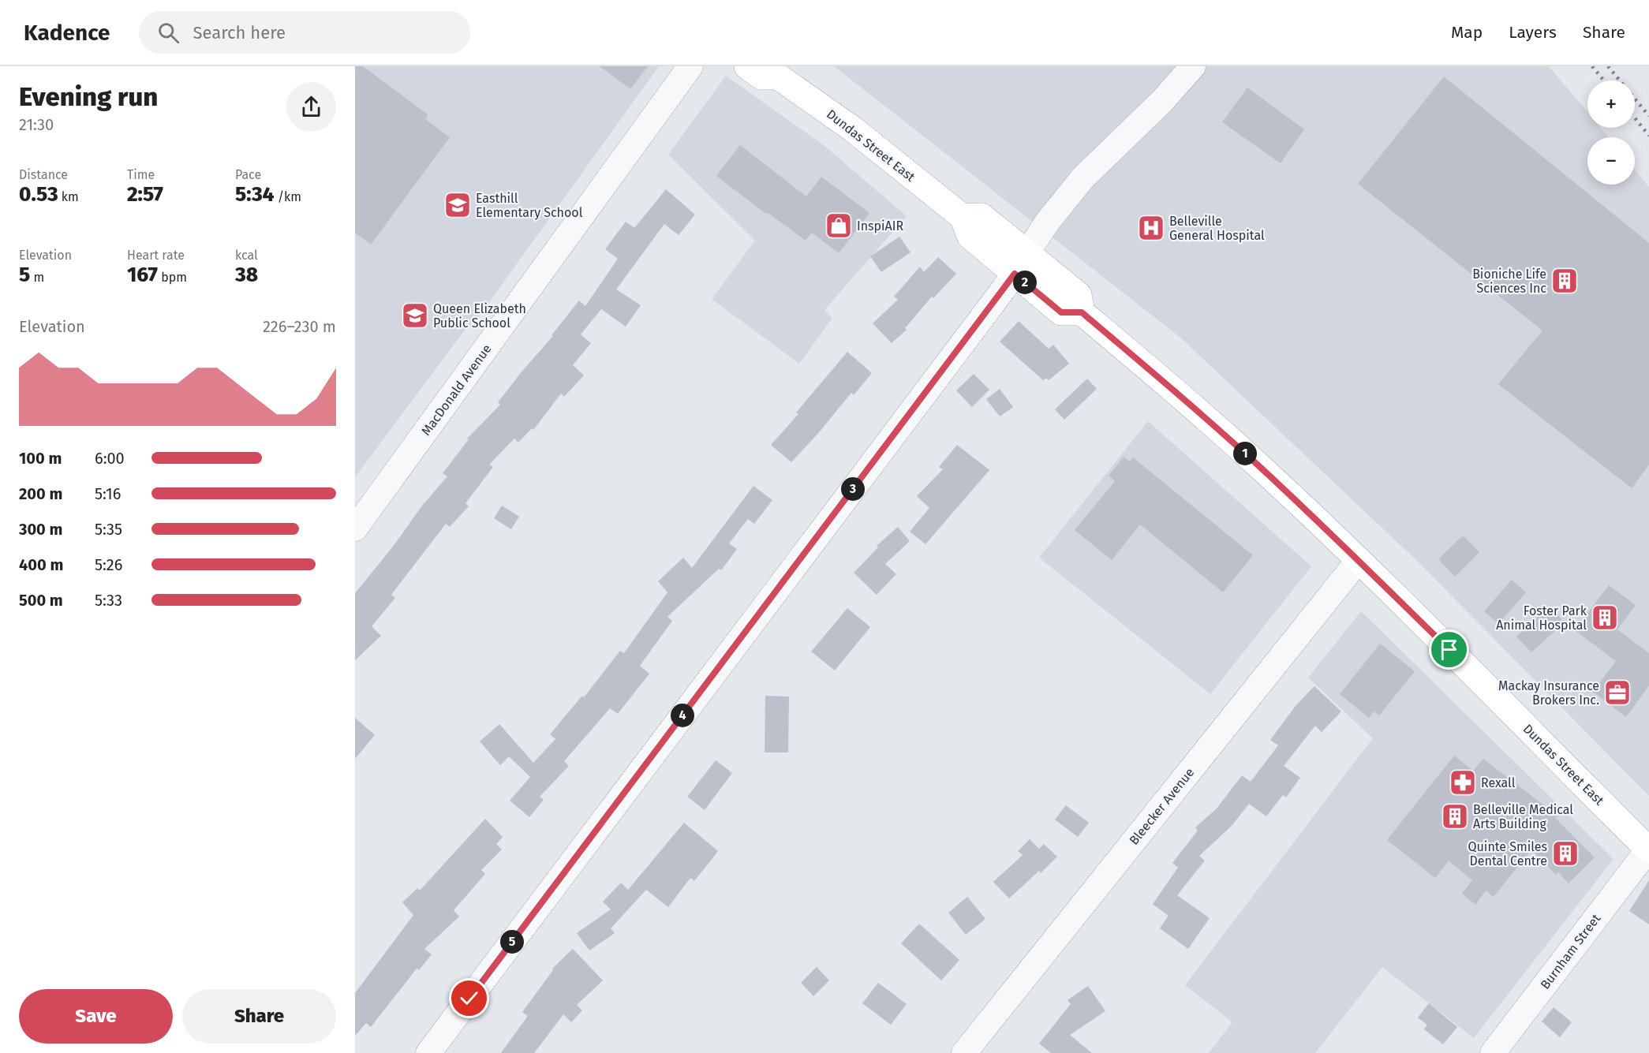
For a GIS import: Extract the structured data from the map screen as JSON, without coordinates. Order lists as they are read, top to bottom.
{
  "streets": {
    "main road": ["Dundas Street East"],
    "street": ["MacDonald Avenue", "Bleecker Avenue", "Burnham Street"]
  },
  "crossings": [
    ["Dundas Street East", "Bleecker Avenue"],
    ["Dundas Street East", "Burnham Street"]
  ],
  "places": {
    "school or university": ["Easthill Elementary School", "Queen Elizabeth Public School"],
    "shop": ["InspiAIR"],
    "hospital": ["Belleville General Hospital"],
    "building": [
      "Bioniche Life Sciences Inc",
      "Foster Park Animal Hospital",
      "Belleville Medical Arts Building",
      "Quinte Smiles Dental Centre"
    ],
    "office": ["Mackay Insurance Brokers Inc."],
    "pharmacy": ["Rexall"]
  },
  "page": {
    "header": "Kadence",
    "search": "Search here",
    "nav": ["Map", "Layers", "Share"],
    "heading": ["Evening run", "21:30"],
    "map_buttons": ["+", "−"],
    "stats": [
      ["Distance", "0.53 km"],
      ["Time", "2:57"],
      ["Pace", "5:34 /km"],
      ["Elevation", "5 m"],
      ["Heart rate", "167 bpm"],
      ["kcal", "38"]
    ],
    "pins": [
      "2",
      "1",
      "3",
      "4",
      "5"
    ],
    "chart": ["Elevation", "226–230 m"],
    "list": [
      {
        "name": "100 m",
        "note": "6:00"
      },
      {
        "name": "200 m",
        "note": "5:16"
      },
      {
        "name": "300 m",
        "note": "5:35"
      },
      {
        "name": "400 m",
        "note": "5:26"
      },
      {
        "name": "500 m",
        "note": "5:33"
      }
    ],
    "buttons": ["Save", "Share"]
  }
}
